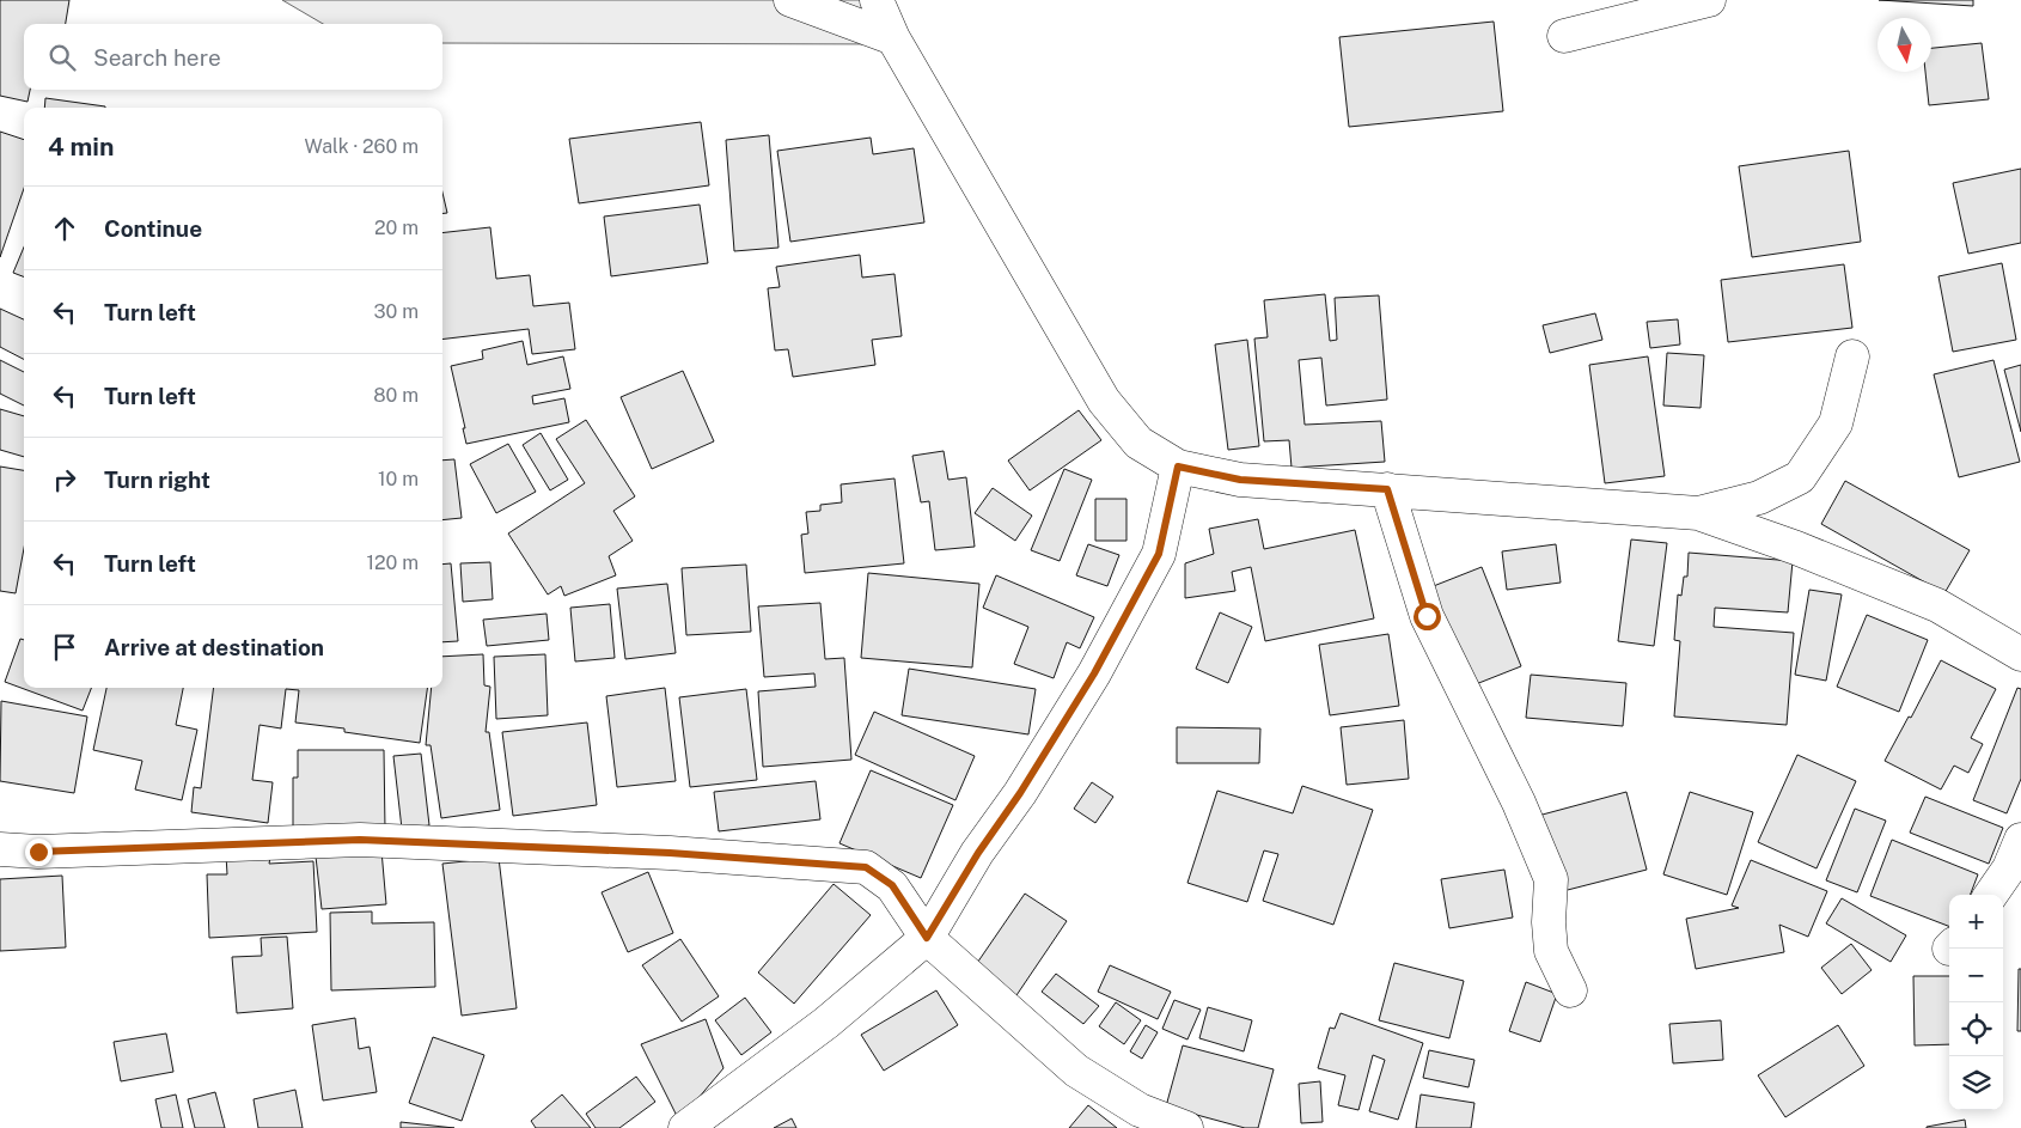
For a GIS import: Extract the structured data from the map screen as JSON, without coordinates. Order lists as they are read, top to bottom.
{
  "north": "bottom",
  "page": {
    "search": "Search here",
    "heading": ["4 min", "Walk · 260 m"],
    "list": [
      ["Continue", "20 m"],
      ["Turn left", "30 m"],
      ["Turn left", "80 m"],
      ["Turn right", "10 m"],
      ["Turn left", "120 m"],
      "Arrive at destination"
    ],
    "map_buttons": ["+", "−"]
  }
}
